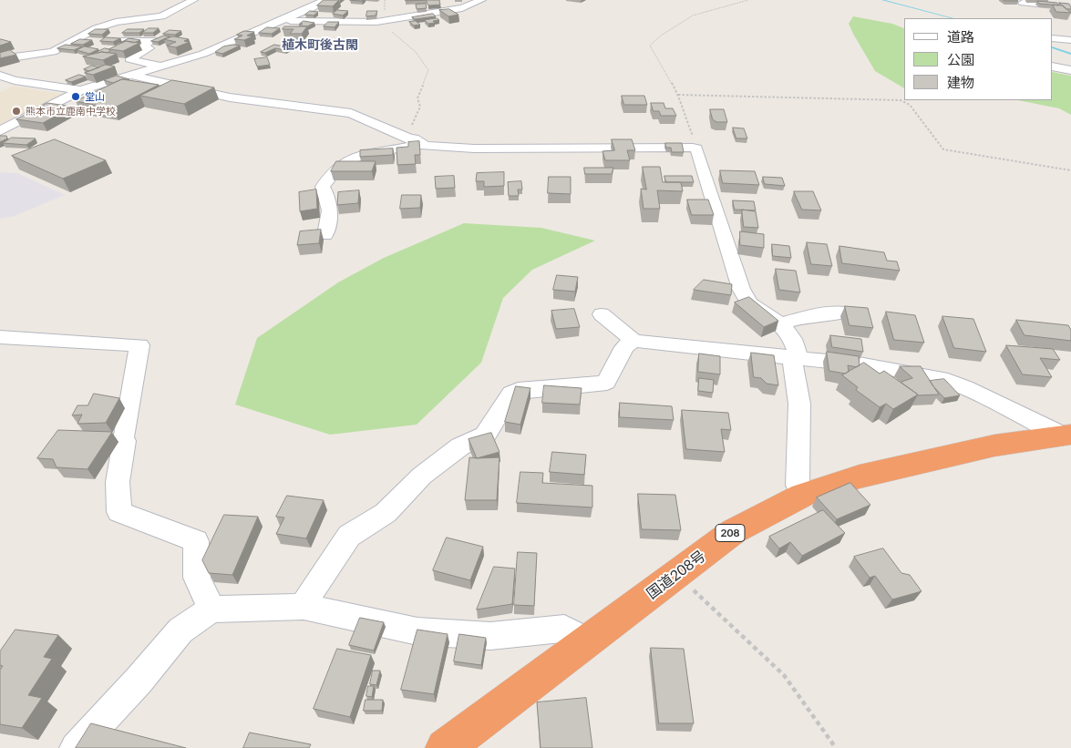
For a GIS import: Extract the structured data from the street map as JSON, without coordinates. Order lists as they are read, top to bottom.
{
  "streets": {
    "highway": ["208", "国道208号"]
  },
  "districts": ["植木町後古閑"],
  "places": ["堂山", "熊本市立鹿南中学校"],
  "legend": ["道路", "公園", "建物"]
}
